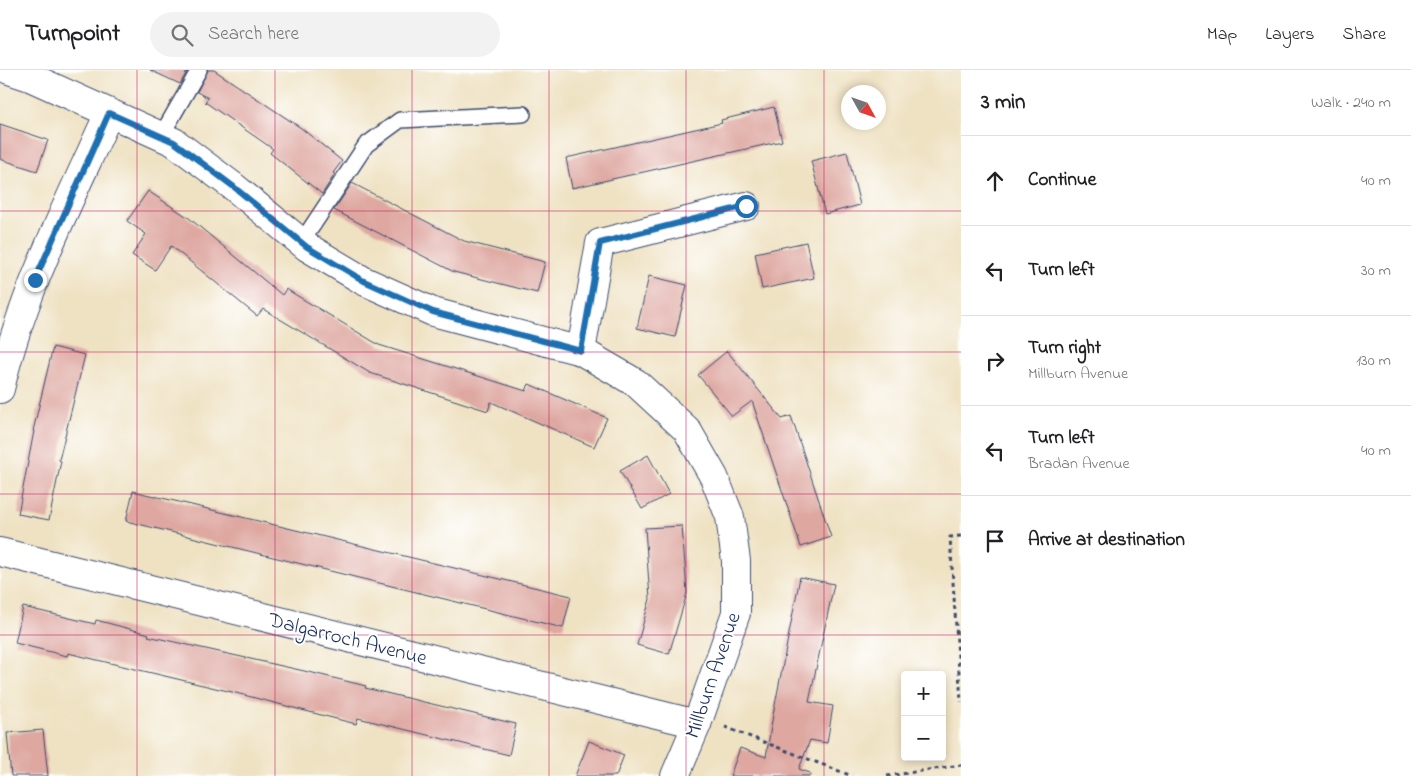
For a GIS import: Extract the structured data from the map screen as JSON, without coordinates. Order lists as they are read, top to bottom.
{
  "streets": {
    "street": ["Dalgarroch Avenue", "Millburn Avenue"]
  },
  "crossings": [
    ["Dalgarroch Avenue", "Millburn Avenue"]
  ],
  "north": "bottom right",
  "page": {
    "header": "Turnpoint",
    "search": "Search here",
    "nav": ["Map", "Layers", "Share"],
    "heading": ["3 min", "Walk · 240 m"],
    "list": [
      ["Continue", "40 m"],
      ["Turn left", "30 m"],
      ["Turn right", "Millburn Avenue", "130 m"],
      ["Turn left", "Bradan Avenue", "40 m"],
      "Arrive at destination"
    ],
    "map_buttons": ["+", "−"]
  }
}
